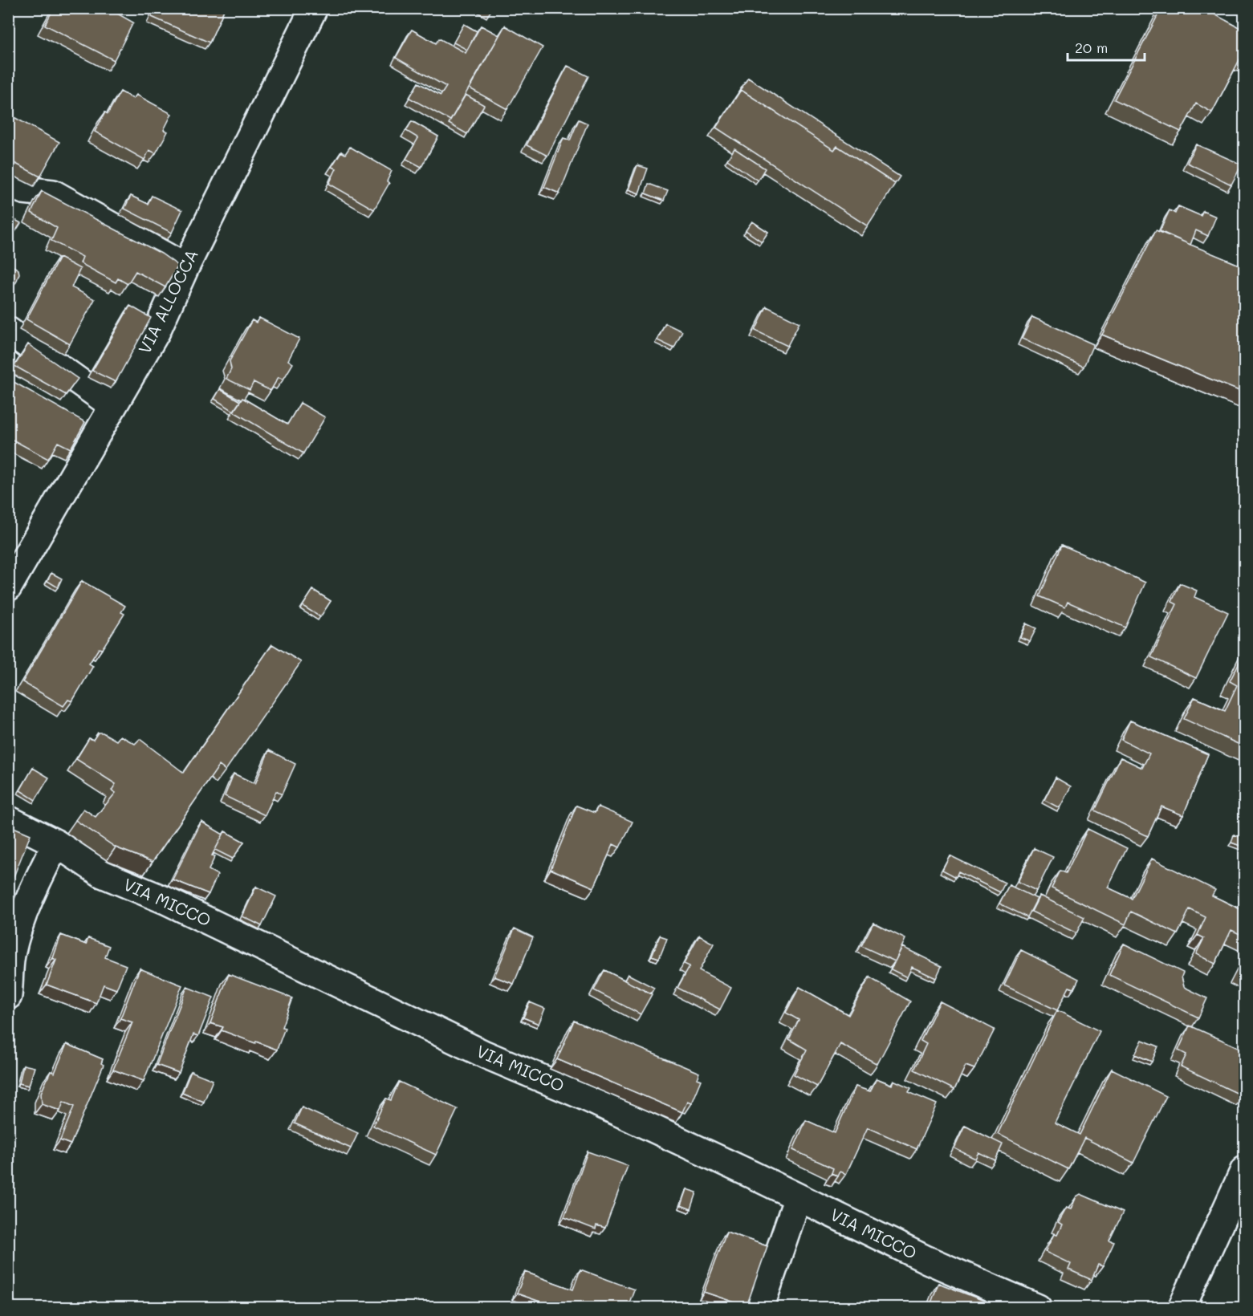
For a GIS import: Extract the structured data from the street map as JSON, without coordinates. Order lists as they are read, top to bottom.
{
  "streets": {
    "street": ["VIA ALLOCCA", "VIA MICCO"]
  },
  "scale_bar": "20 m"
}
